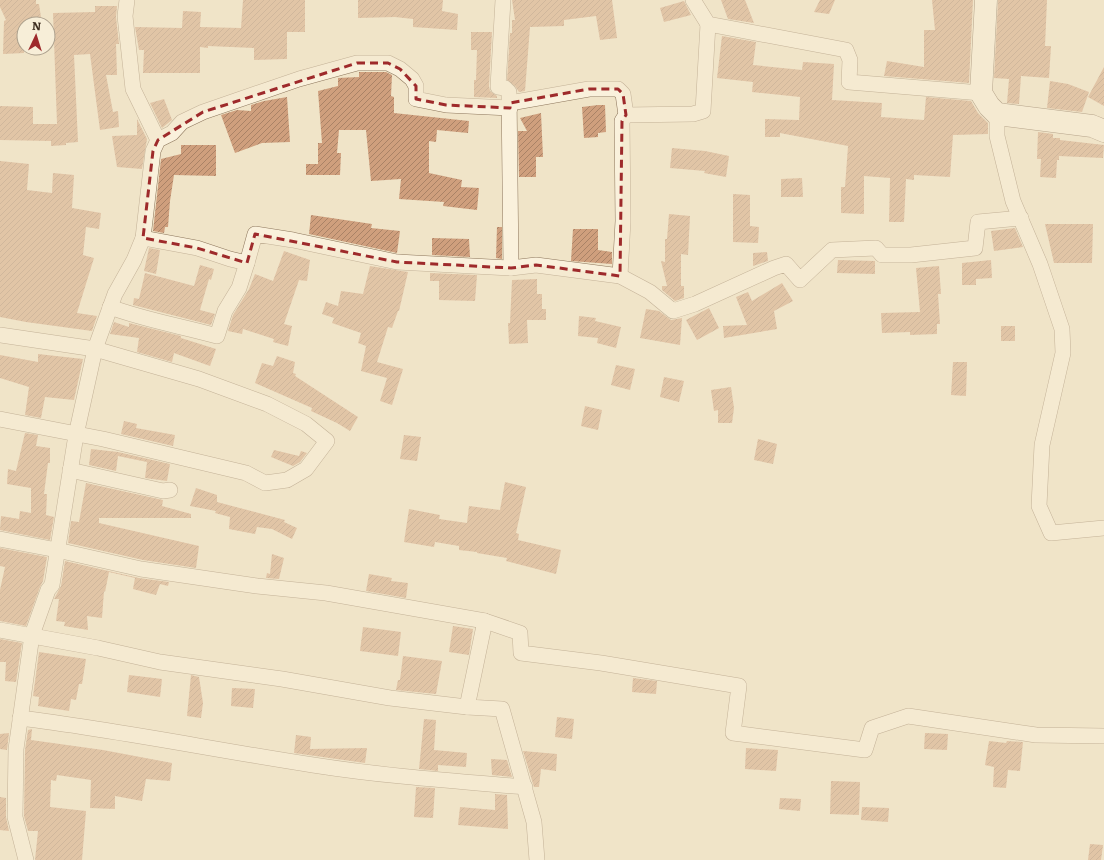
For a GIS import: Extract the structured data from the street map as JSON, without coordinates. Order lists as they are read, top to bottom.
{
  "north": "top"
}
